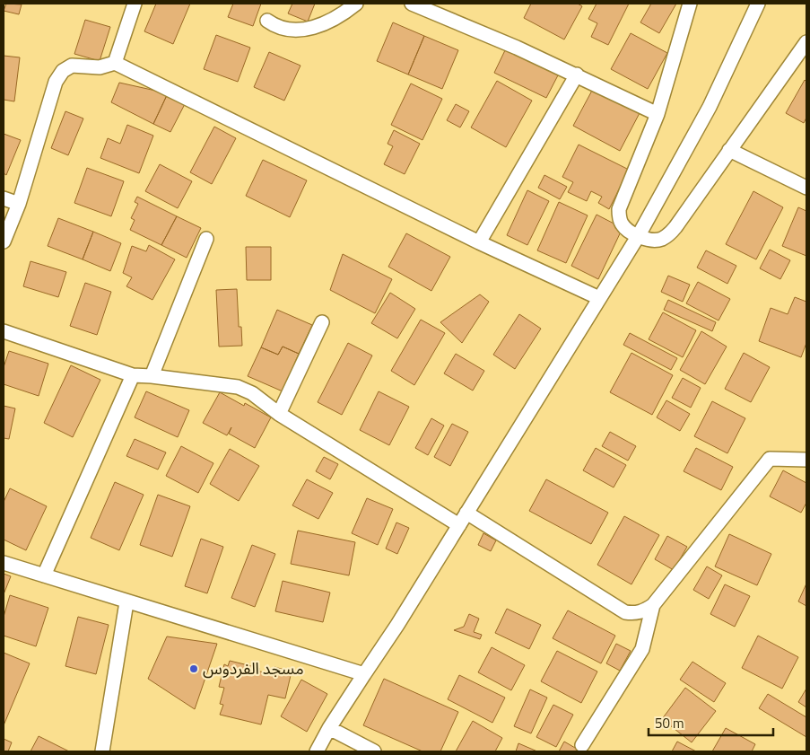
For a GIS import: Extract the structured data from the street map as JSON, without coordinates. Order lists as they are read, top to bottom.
{
  "places": ["مسجد الفردوس"],
  "scale_bar": "50 m"
}
